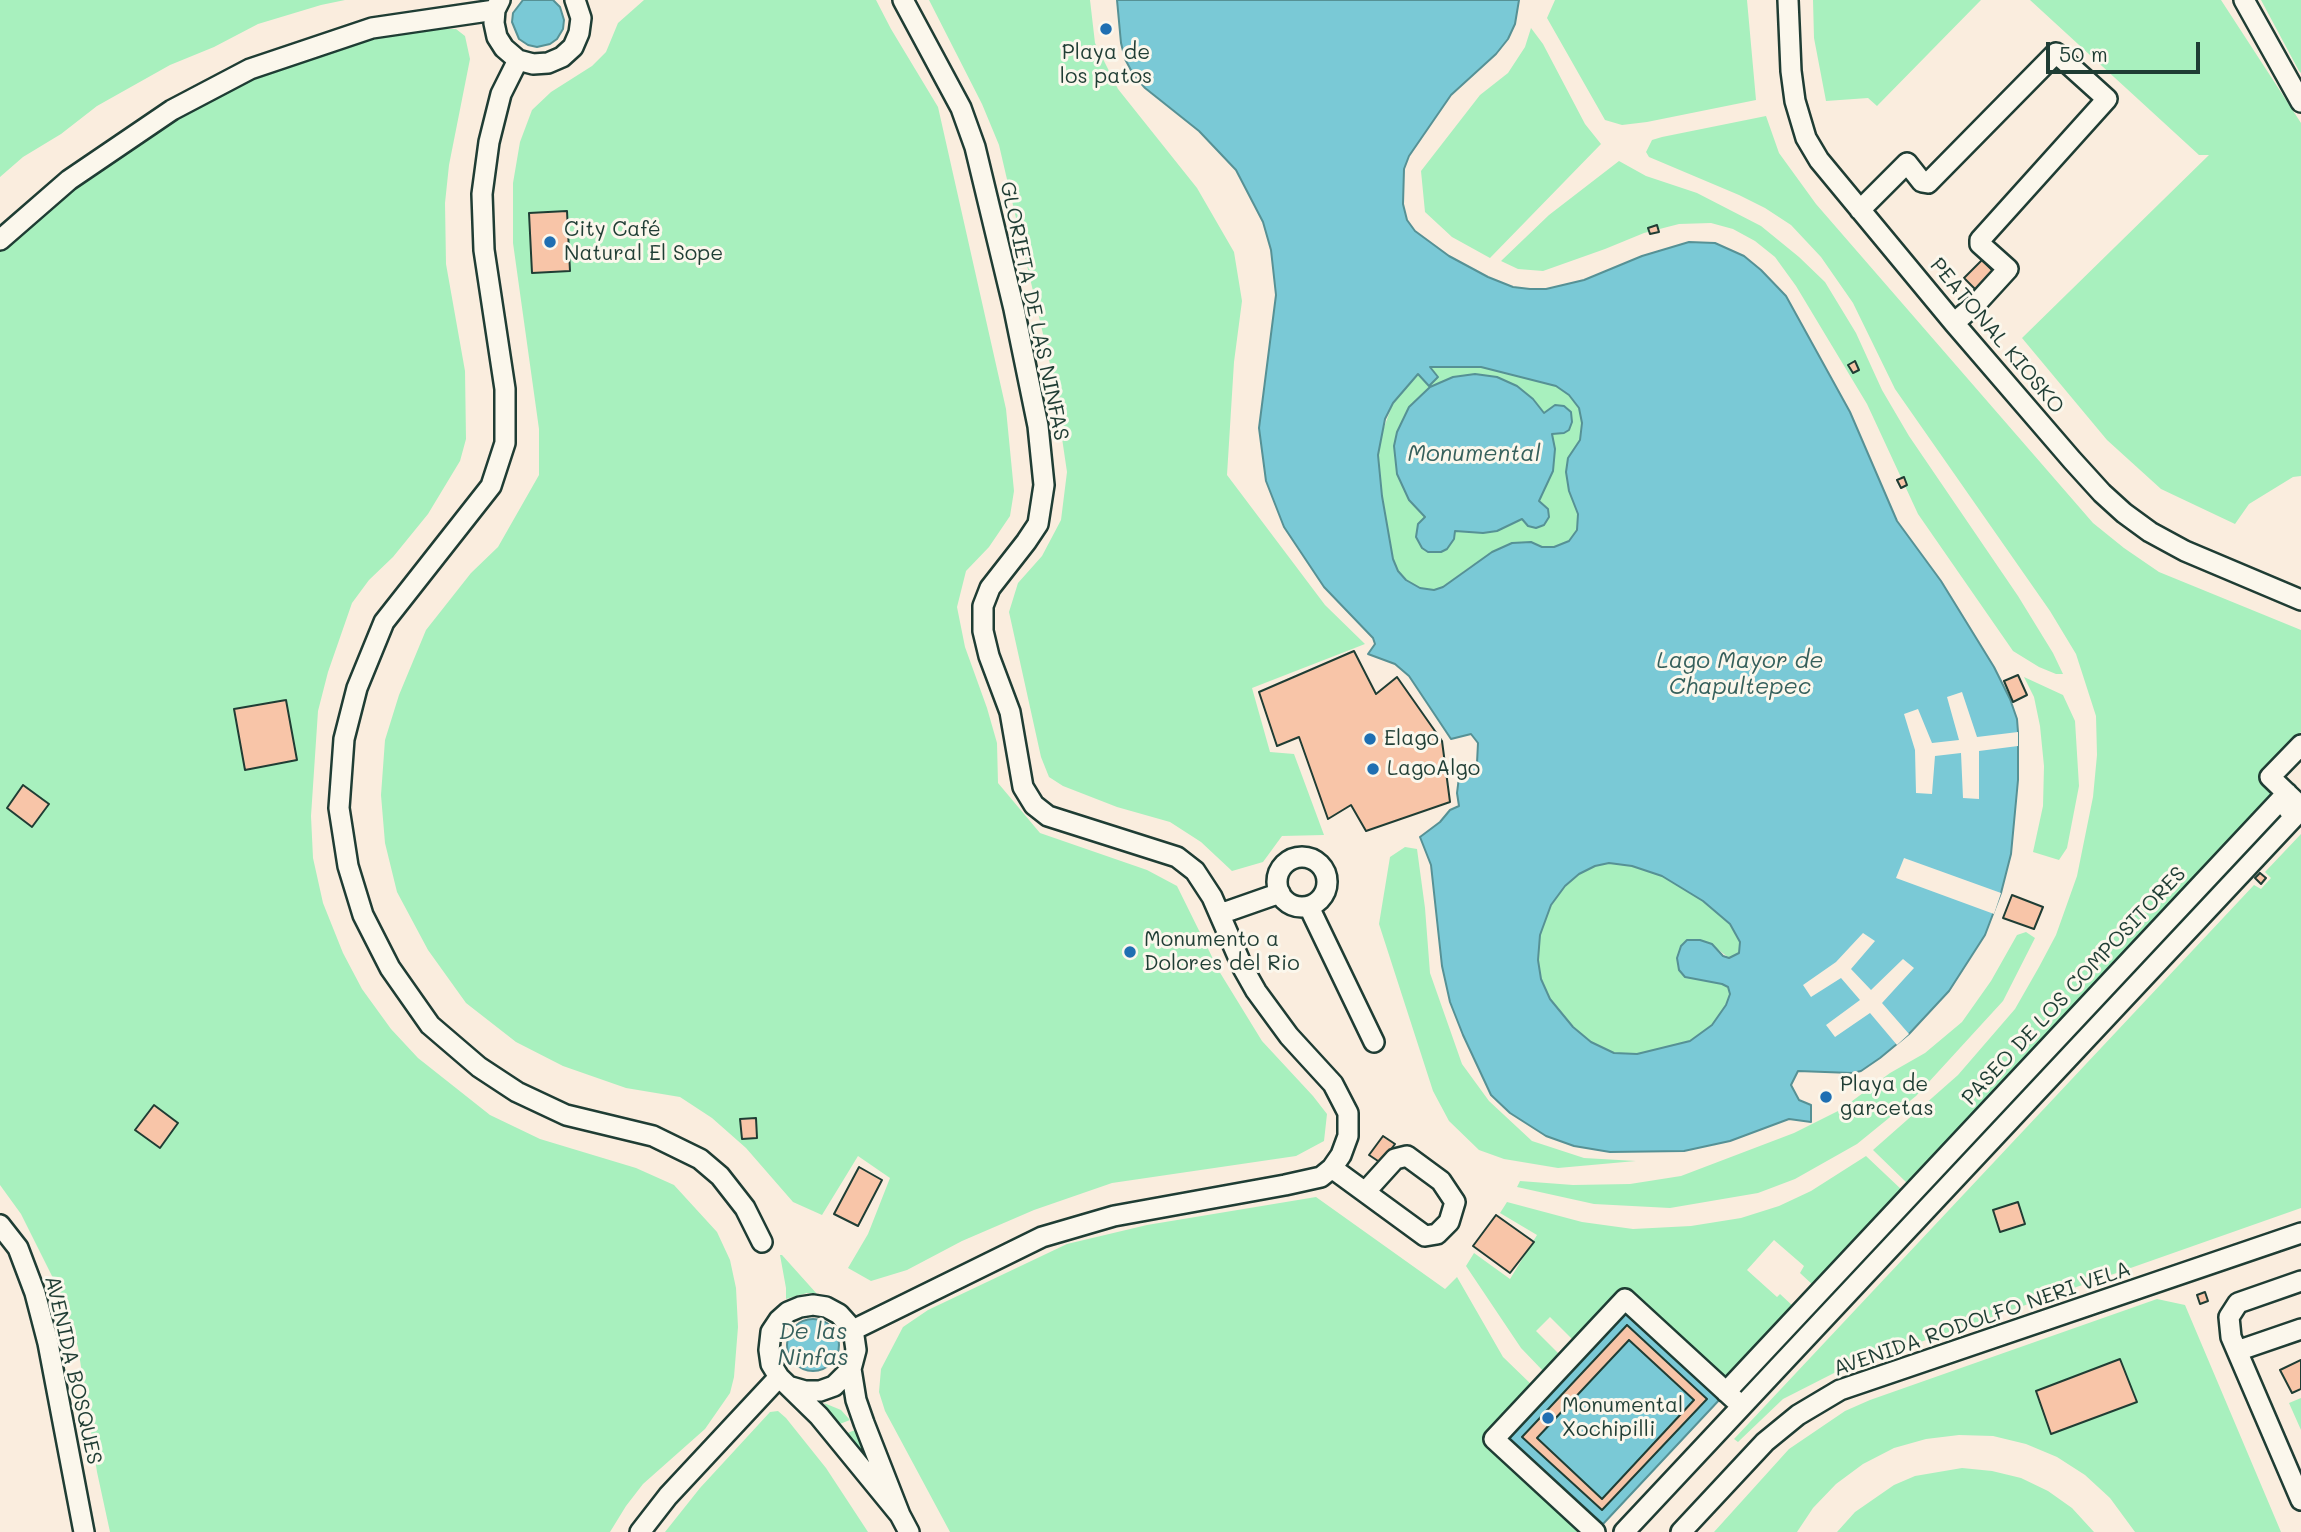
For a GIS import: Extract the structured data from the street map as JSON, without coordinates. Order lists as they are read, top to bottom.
{
  "streets": {
    "street": [
      "GLORIETA DE LAS NINFAS",
      "PEATONAL KIOSKO",
      "PASEO DE LOS COMPOSITORES",
      "AVENIDA RODOLFO NERI VELA",
      "AVENIDA BOSQUES"
    ]
  },
  "water": ["Monumental", "Lago Mayor de Chapultepec", "De las Ninfas"],
  "places": [
    "Playa de los patos",
    "City Café Natural El Sope",
    "Elago",
    "LagoAlgo",
    "Monumento a Dolores del Rio",
    "Playa de garcetas",
    "Monumental Xochipilli"
  ],
  "scale_bar": "50 m"
}
